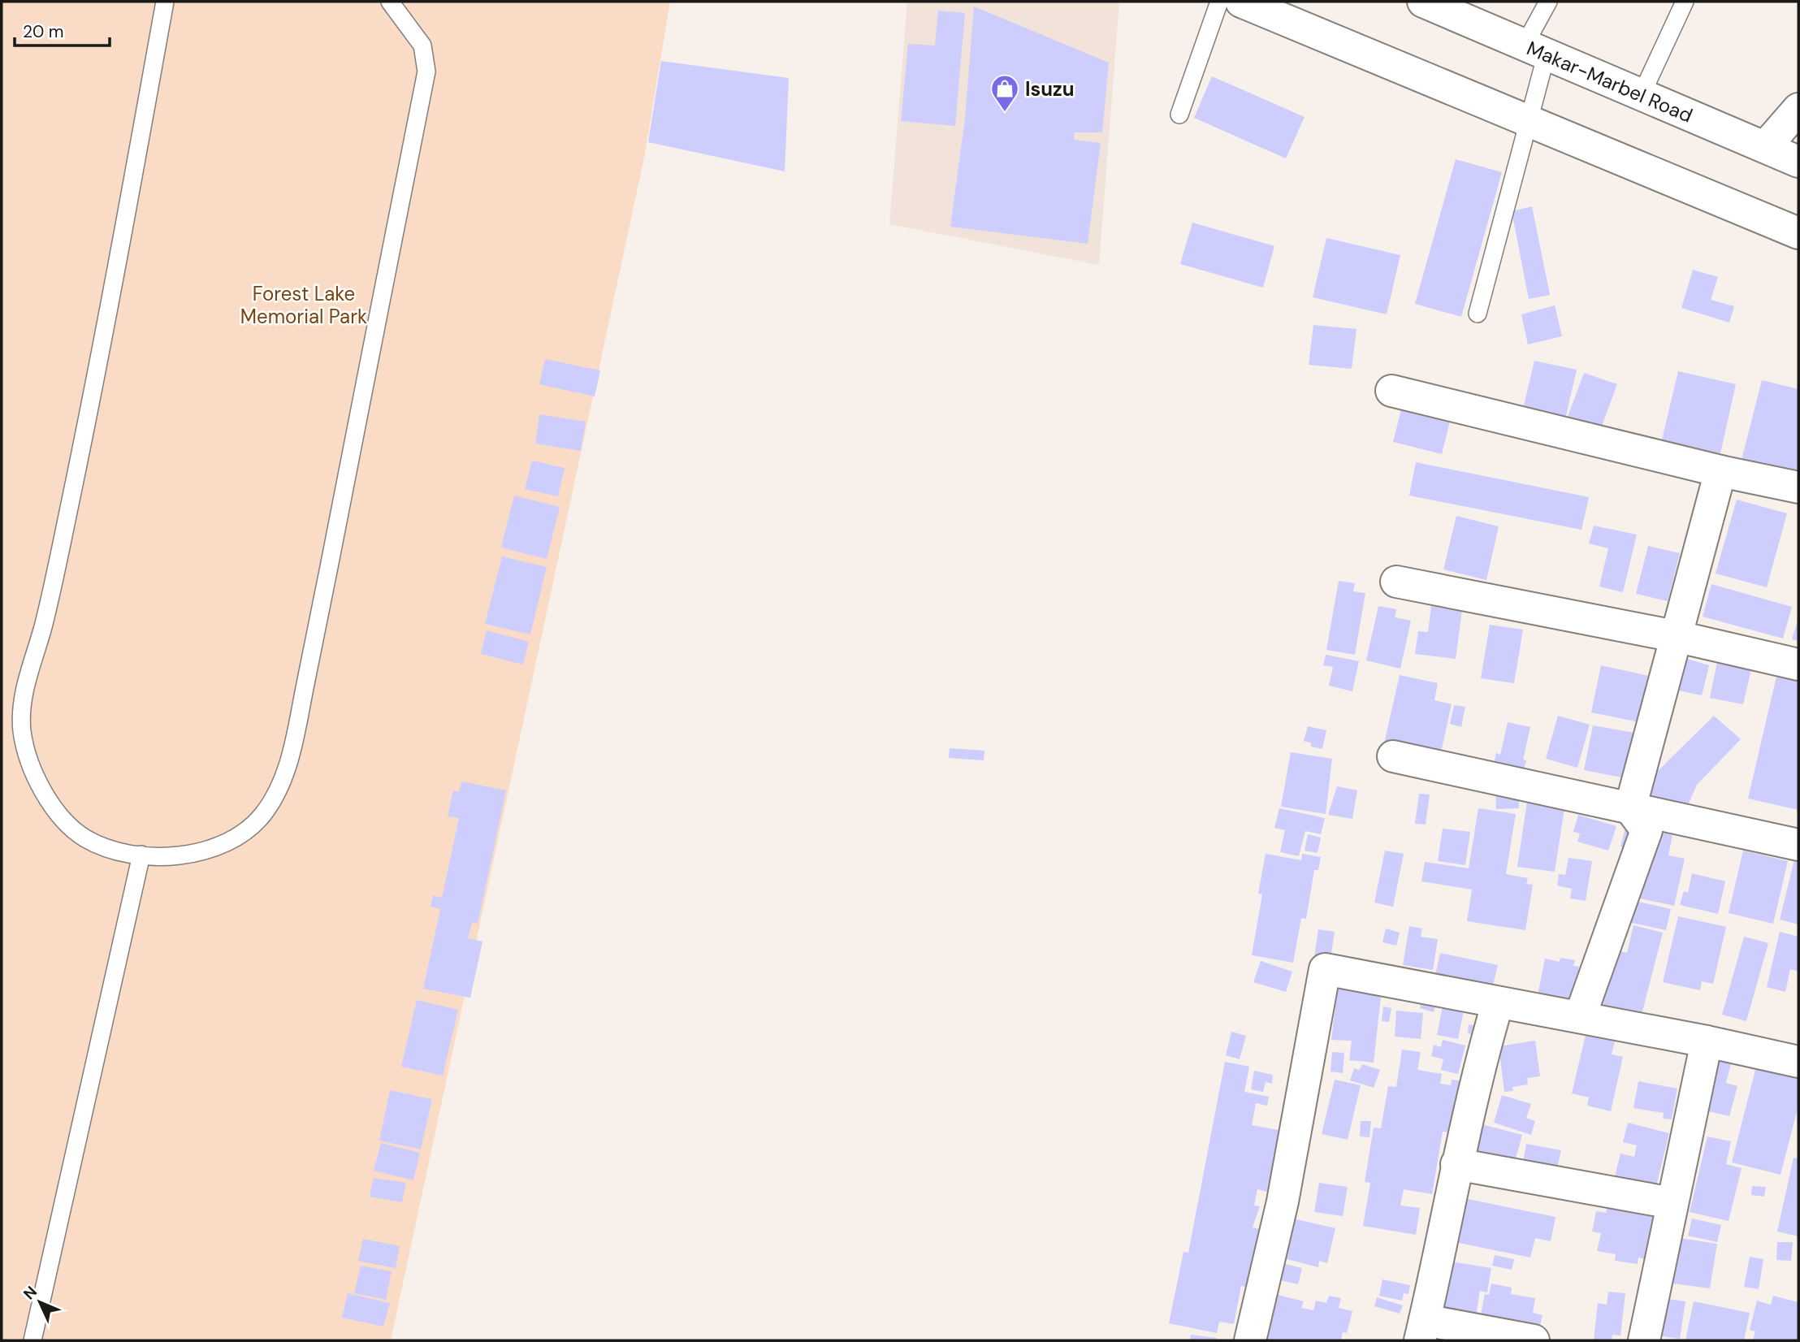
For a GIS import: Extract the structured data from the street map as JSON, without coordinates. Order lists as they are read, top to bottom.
{
  "streets": {
    "street": ["Makar-Marbel Road"]
  },
  "parks": ["Forest Lake Memorial Park"],
  "places": {
    "shop": ["Isuzu"]
  },
  "scale_bar": "20 m",
  "north": "top left"
}
